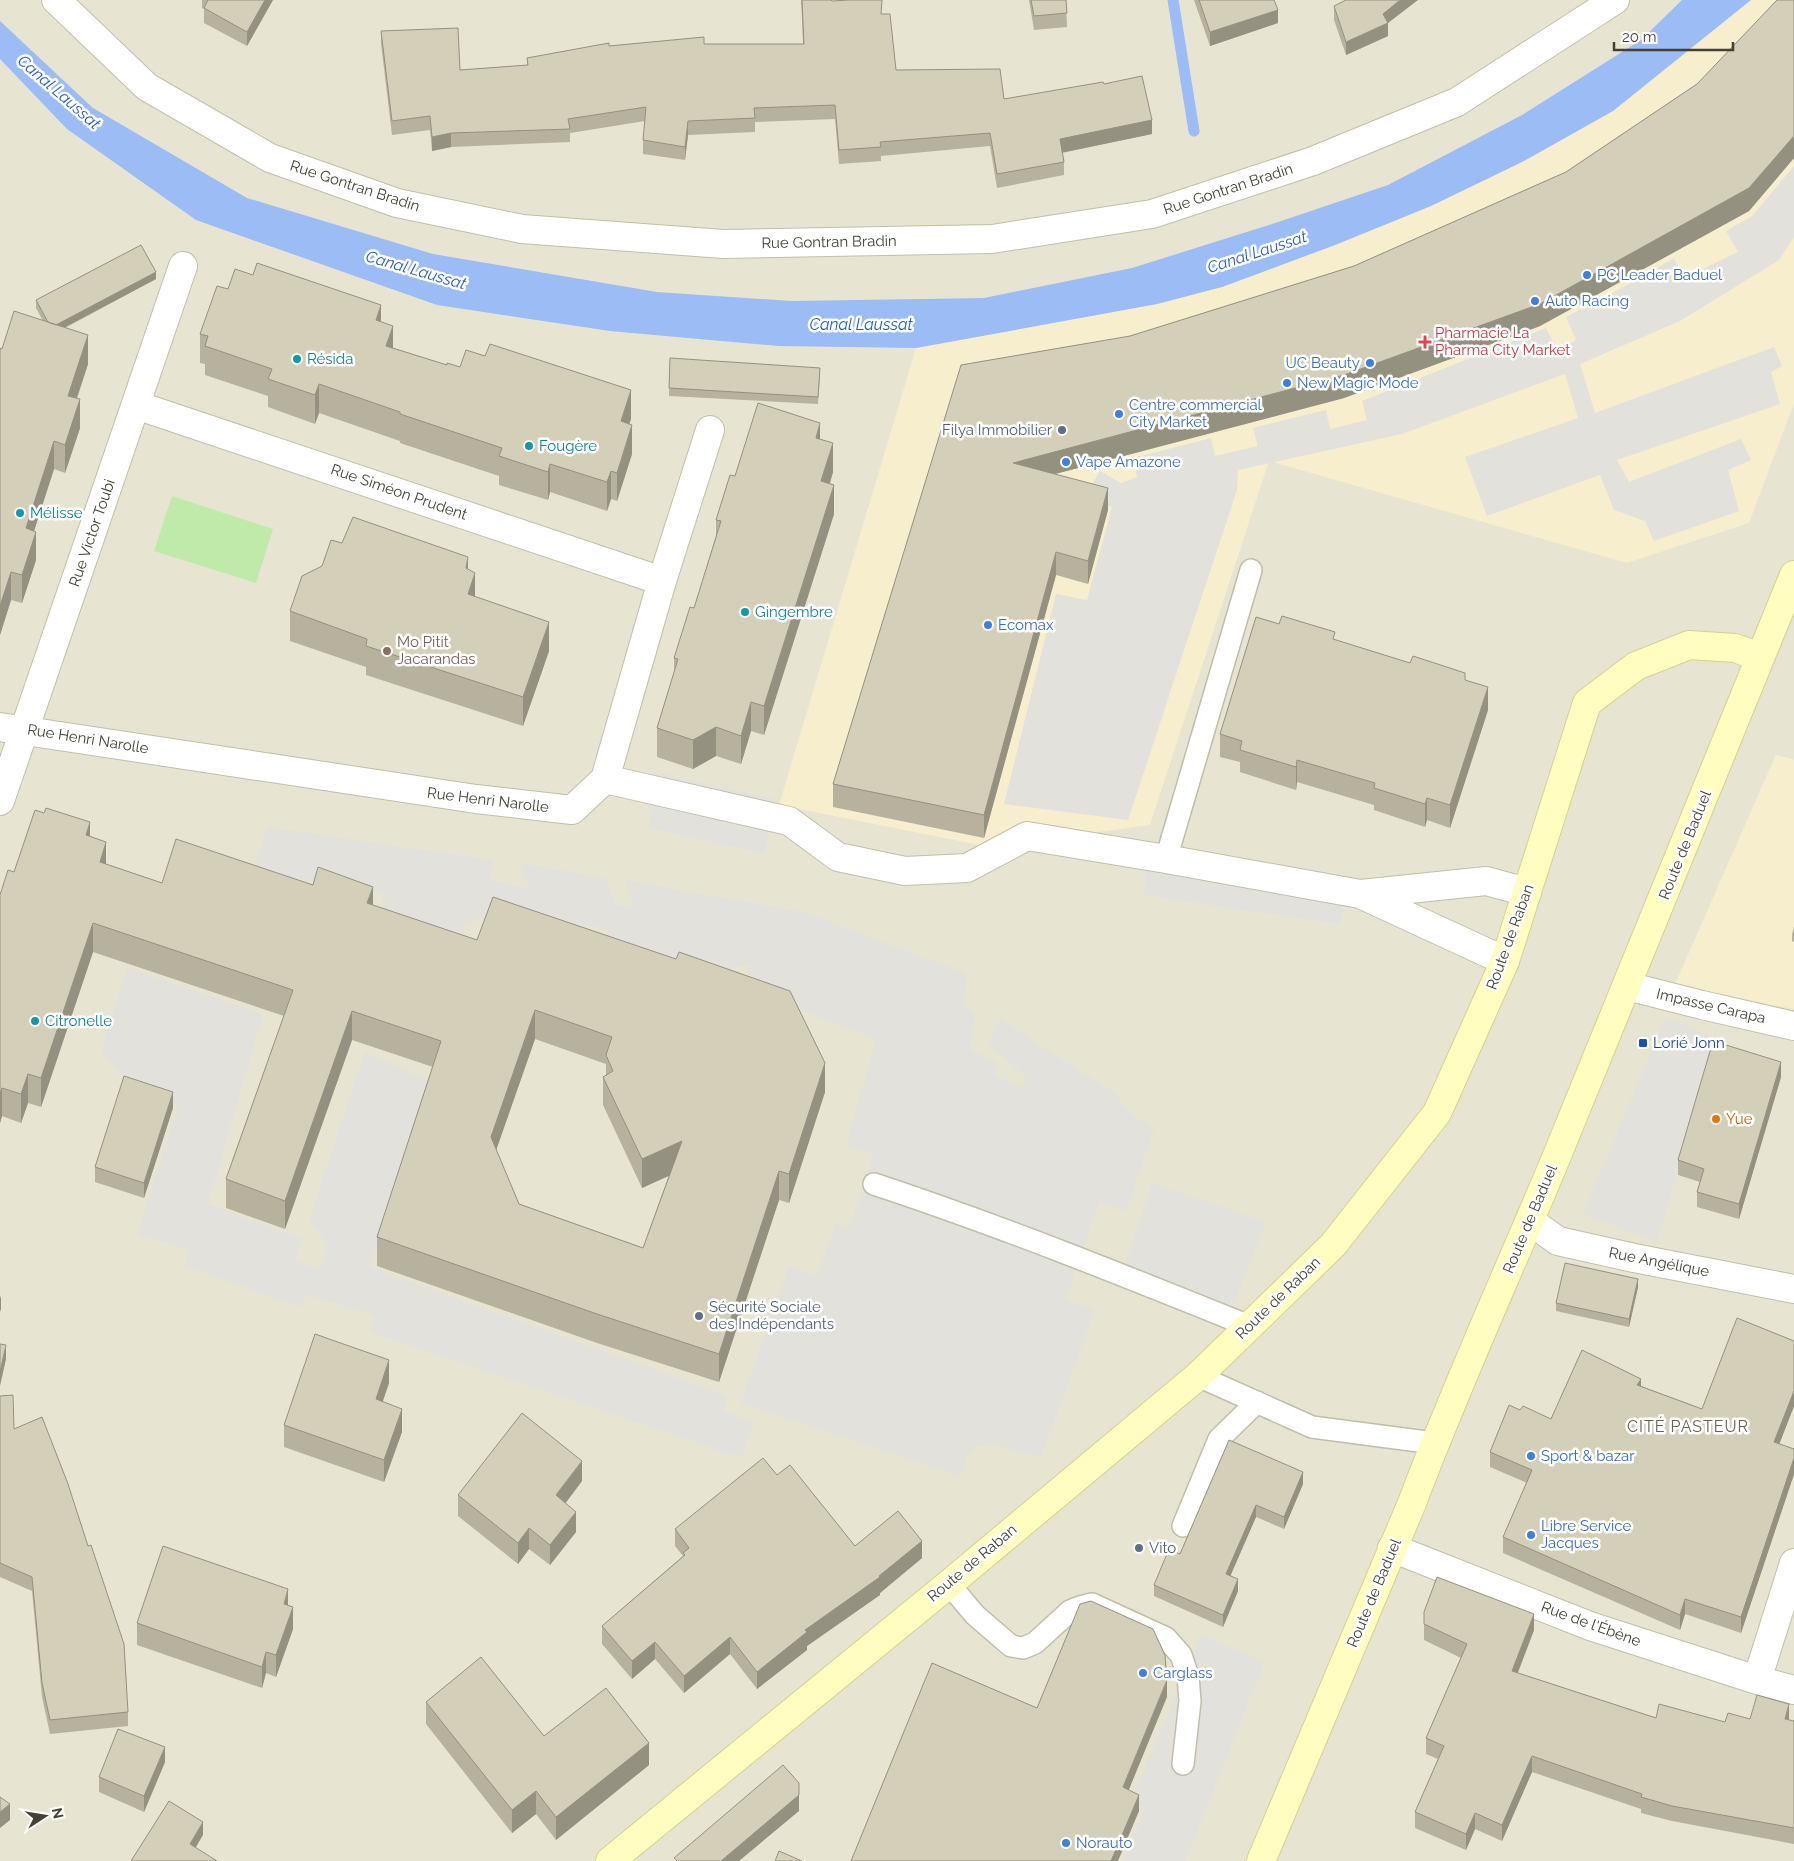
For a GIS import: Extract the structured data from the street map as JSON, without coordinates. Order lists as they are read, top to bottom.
{
  "streets": {
    "street": [
      "Rue Gontran Bradin",
      "Rue Siméon Prudent",
      "Rue Victor Toubi",
      "Rue Henri Narolle",
      "Route de Baduel",
      "Route de Raban",
      "Impasse Carapa",
      "Rue Angélique",
      "Rue de l'Ébène"
    ]
  },
  "crossings": [
    ["Rue Siméon Prudent", "Rue Victor Toubi"],
    ["Rue Victor Toubi", "Rue Henri Narolle"],
    ["Route de Baduel", "Route de Raban"],
    ["Route de Baduel", "Impasse Carapa"],
    ["Route de Baduel", "Rue Angélique"],
    ["Route de Baduel", "Rue de l'Ébène"]
  ],
  "districts": ["CITÉ PASTEUR"],
  "water": ["Canal Laussat"],
  "places": {
    "other": [
      "PC Leader Baduel",
      "Auto Racing",
      "Résida",
      "UC Beauty",
      "New Magic Mode",
      "Centre commercial City Market",
      "Filya Immobilier",
      "Fougère",
      "Vape Amazone",
      "Mélisse",
      "Gingembre",
      "Ecomax",
      "Mo Pitit Jacarandas",
      "Citronelle",
      "Yue",
      "Sécurité Sociale des Indépendants",
      "Sport & bazar",
      "Libre Service Jacques",
      "Vito",
      "Carglass",
      "Norauto"
    ],
    "health": ["Pharmacie La Pharma City Market"],
    "transit": ["Lorié Jonn"]
  },
  "scale_bar": "20 m",
  "north": "right"
}
